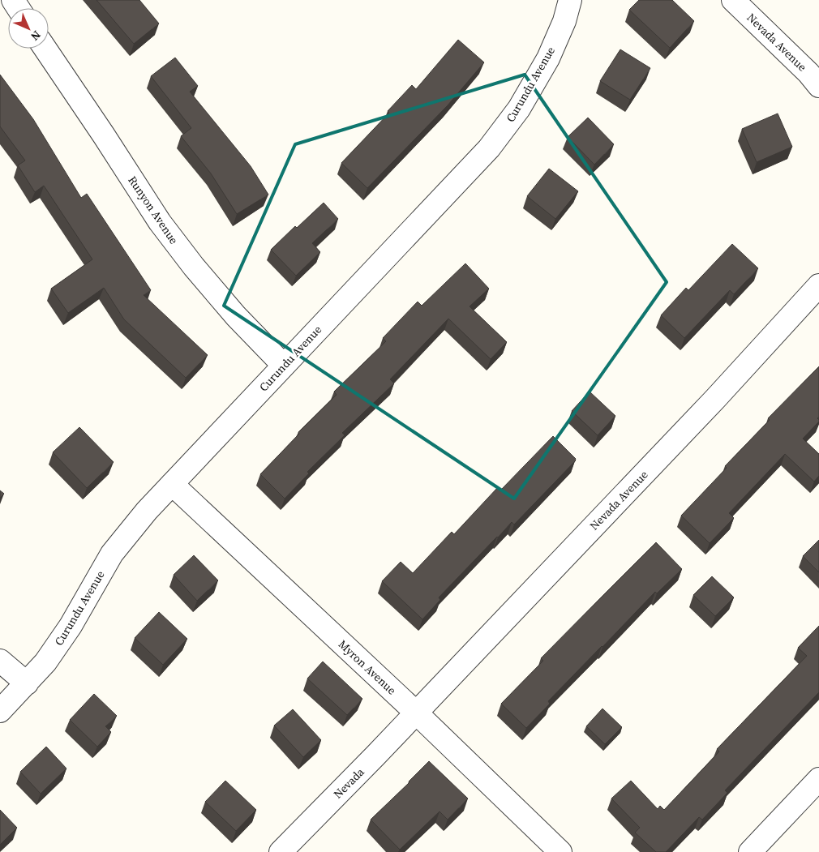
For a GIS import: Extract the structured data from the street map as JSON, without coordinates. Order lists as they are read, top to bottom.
{
  "streets": {
    "street": [
      "Nevada Avenue",
      "Curundu Avenue",
      "Runyon Avenue",
      "Myron Avenue",
      "Nevada"
    ]
  },
  "crossings": [
    ["Nevada Avenue", "Myron Avenue"],
    ["Nevada Avenue", "Nevada"],
    ["Curundu Avenue", "Runyon Avenue"],
    ["Curundu Avenue", "Myron Avenue"],
    ["Myron Avenue", "Nevada"]
  ],
  "north": "bottom right"
}
